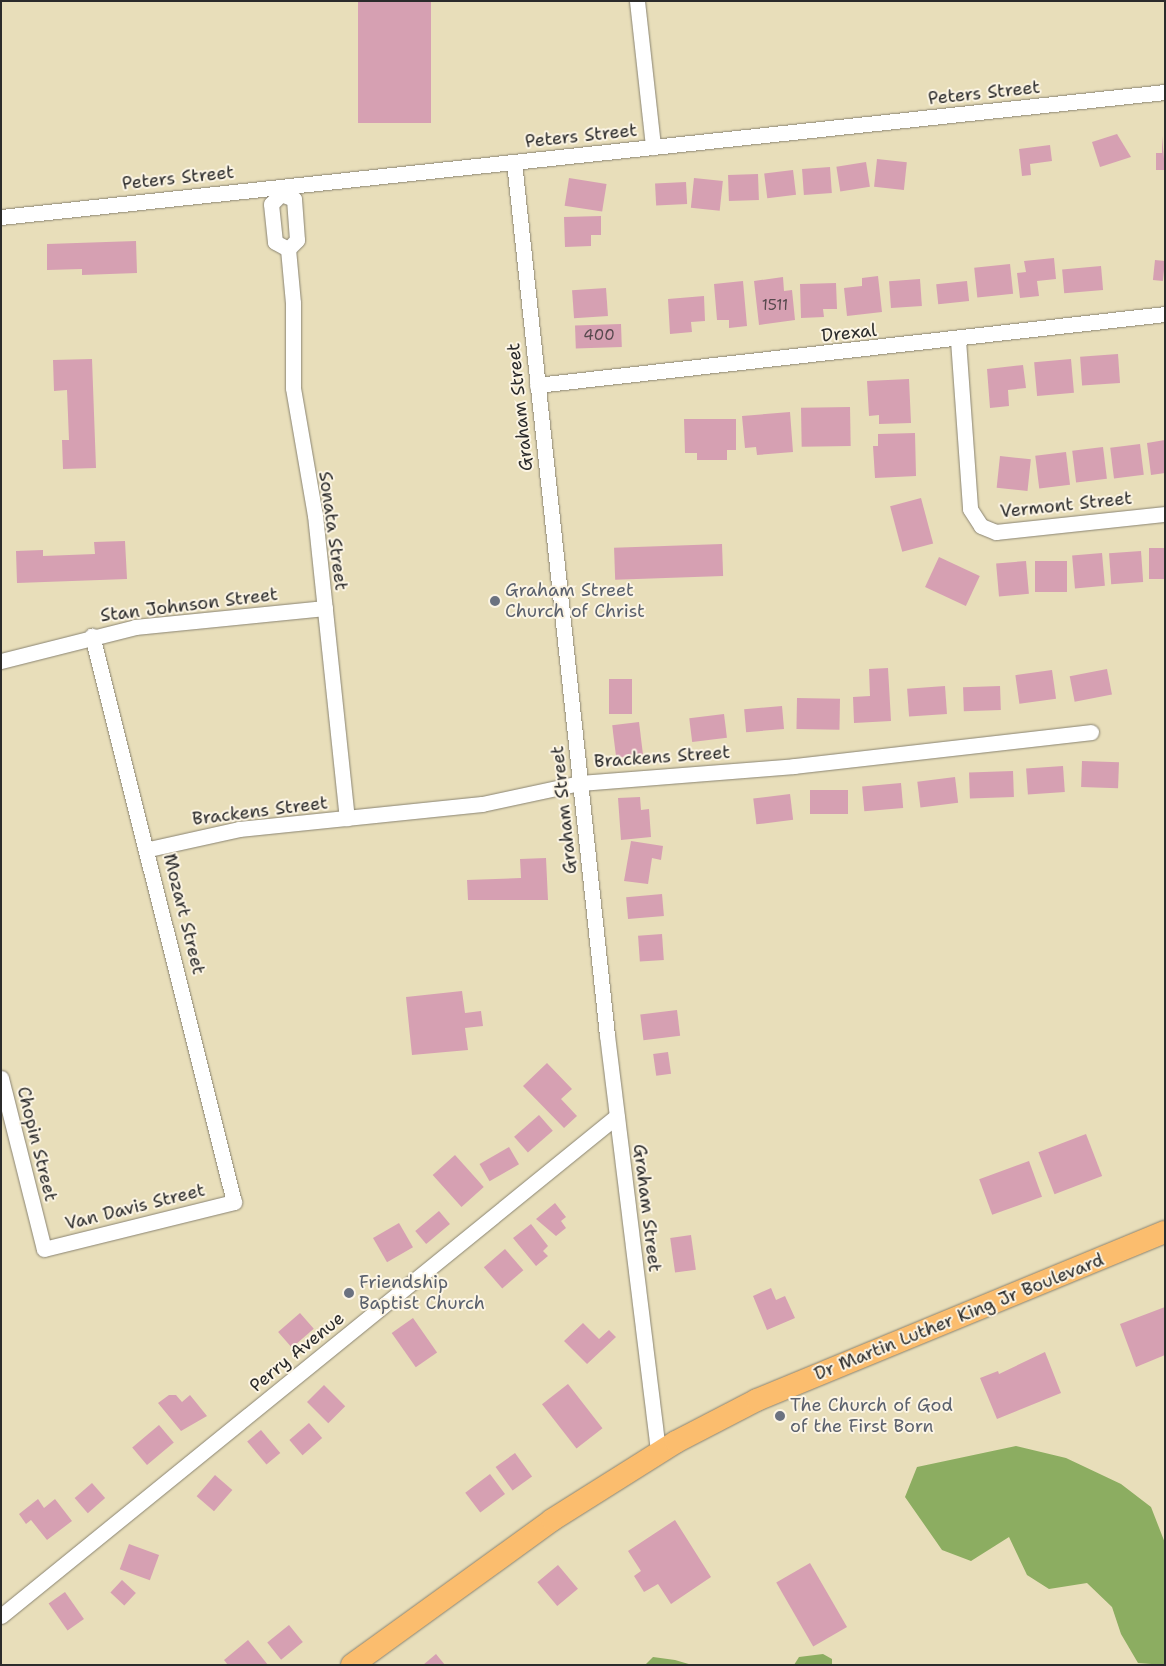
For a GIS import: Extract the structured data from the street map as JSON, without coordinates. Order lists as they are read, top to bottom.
{
  "streets": {
    "main road": ["Dr Martin Luther King Jr Boulevard"],
    "street": [
      "Peters Street",
      "Drexal",
      "Graham Street",
      "Vermont Street",
      "Sonata Street",
      "Stan Johnson Street",
      "Brackens Street",
      "Mozart Street",
      "Chopin Street",
      "Van Davis Street",
      "Perry Avenue"
    ]
  },
  "crossings": [
    ["Peters Street", "Graham Street"],
    ["Peters Street", "Sonata Street"],
    ["Drexal", "Graham Street"],
    ["Drexal", "Vermont Street"],
    ["Graham Street", "Brackens Street"],
    ["Graham Street", "Dr Martin Luther King Jr Boulevard"],
    ["Graham Street", "Perry Avenue"],
    ["Sonata Street", "Stan Johnson Street"],
    ["Sonata Street", "Brackens Street"],
    ["Stan Johnson Street", "Mozart Street"],
    ["Brackens Street", "Mozart Street"],
    ["Mozart Street", "Van Davis Street"],
    ["Chopin Street", "Van Davis Street"]
  ],
  "places": ["Graham Street Church of Christ", "Friendship Baptist Church", "The Church of God of the First Born"],
  "house_numbers": ["1511", "400"]
}
